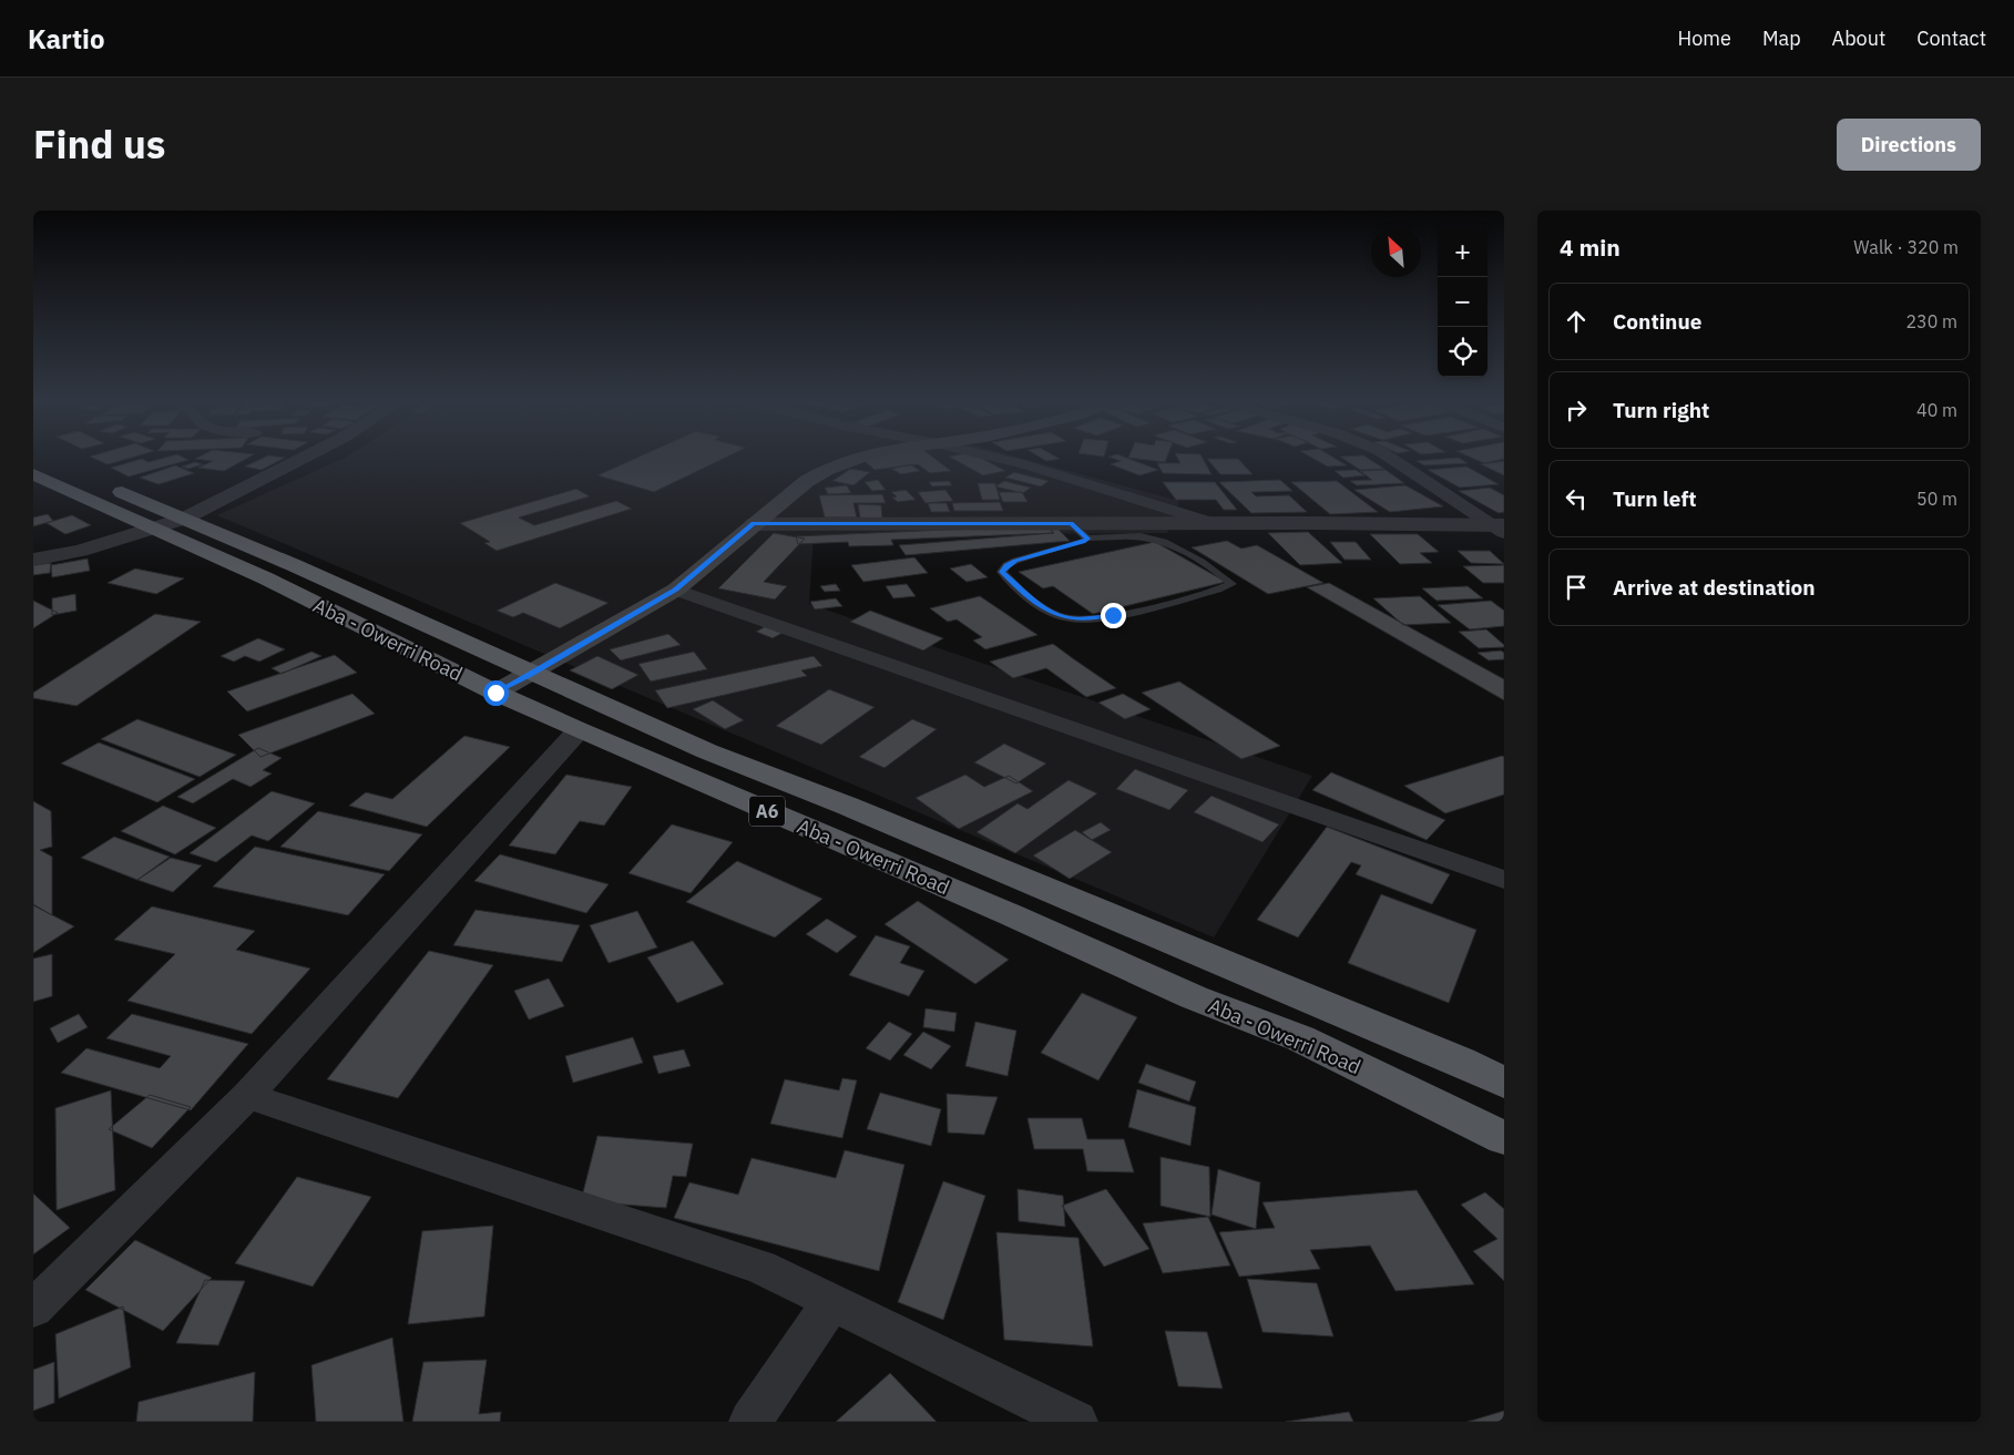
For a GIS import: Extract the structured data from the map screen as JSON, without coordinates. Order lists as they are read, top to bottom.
{
  "streets": {
    "highway": ["Aba - Owerri Road", "A6"]
  },
  "north": "top left",
  "page": {
    "header": "Kartio",
    "nav": [
      "Home",
      "Map",
      "About",
      "Contact"
    ],
    "title": "Find us",
    "buttons": "Directions",
    "heading": ["4 min", "Walk · 320 m"],
    "map_buttons": ["+", "−"],
    "list": [
      ["Continue", "230 m"],
      ["Turn right", "40 m"],
      ["Turn left", "50 m"],
      "Arrive at destination"
    ]
  }
}
